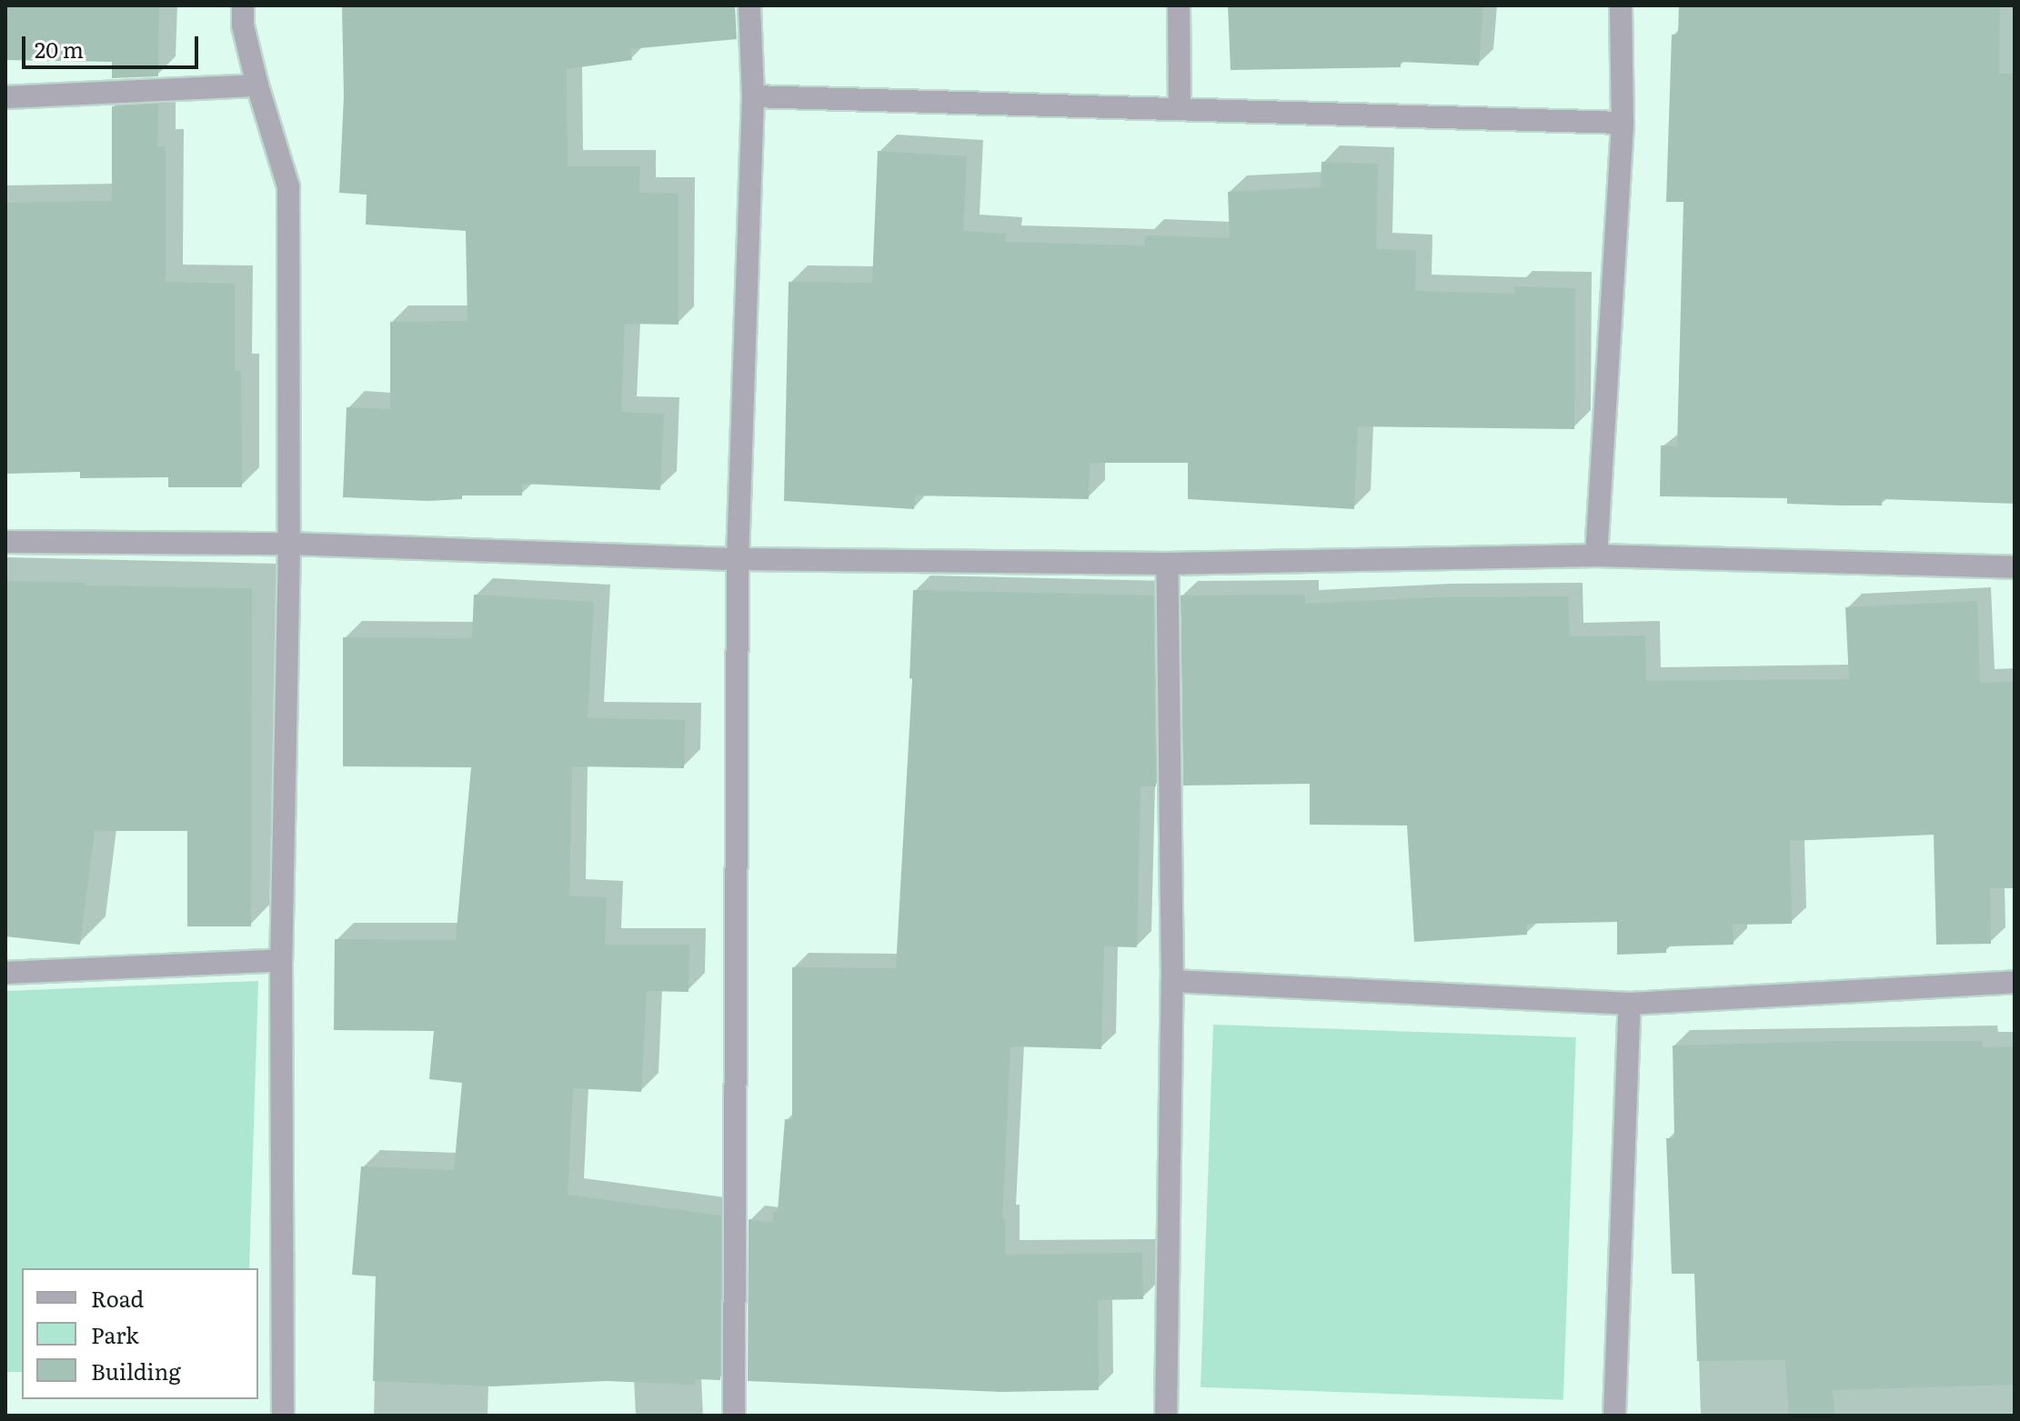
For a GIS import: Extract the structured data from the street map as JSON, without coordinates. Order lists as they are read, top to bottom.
{
  "legend": ["Road", "Park", "Building"],
  "scale_bar": "20 m"
}
